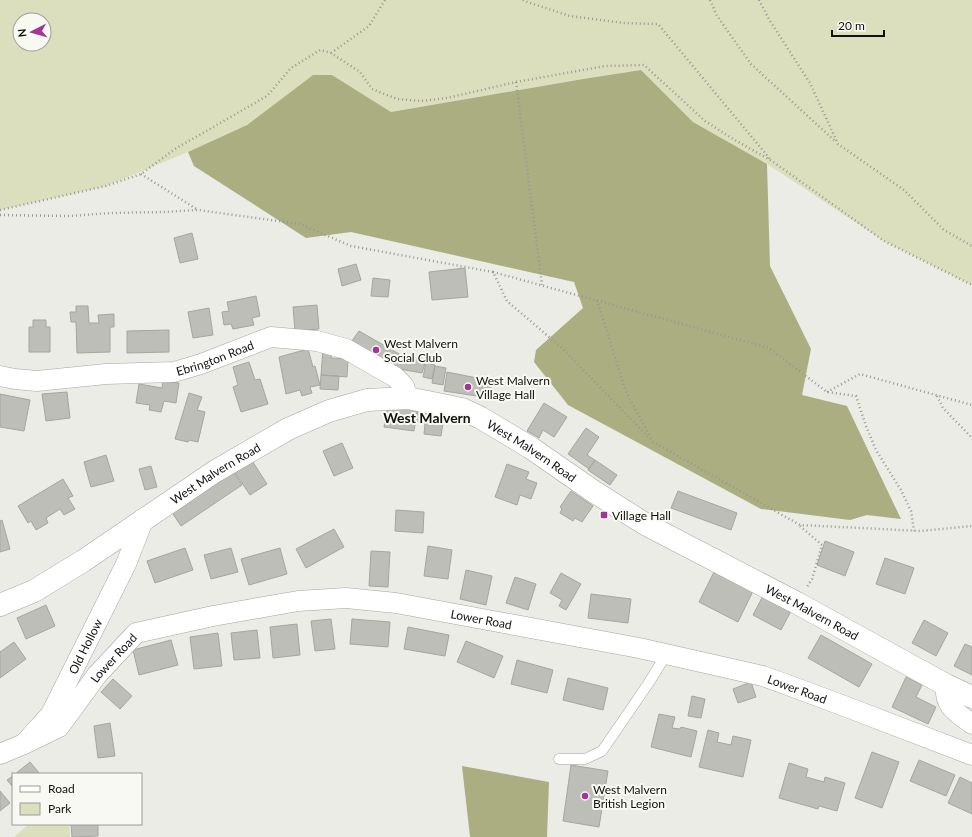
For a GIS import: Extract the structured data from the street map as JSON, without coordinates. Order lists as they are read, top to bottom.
{
  "streets": {
    "main road": ["West Malvern Road"],
    "street": ["Ebrington Road", "Lower Road", "Old Hollow"]
  },
  "crossings": [
    ["Ebrington Road", "West Malvern Road"],
    ["West Malvern Road", "Old Hollow"],
    ["Lower Road", "Old Hollow"]
  ],
  "districts": ["West Malvern"],
  "places": {
    "other": ["West Malvern Social Club", "West Malvern Village Hall", "West Malvern British Legion"],
    "transit": ["Village Hall"]
  },
  "legend": ["Road", "Park"],
  "scale_bar": "20 m",
  "north": "left"
}
